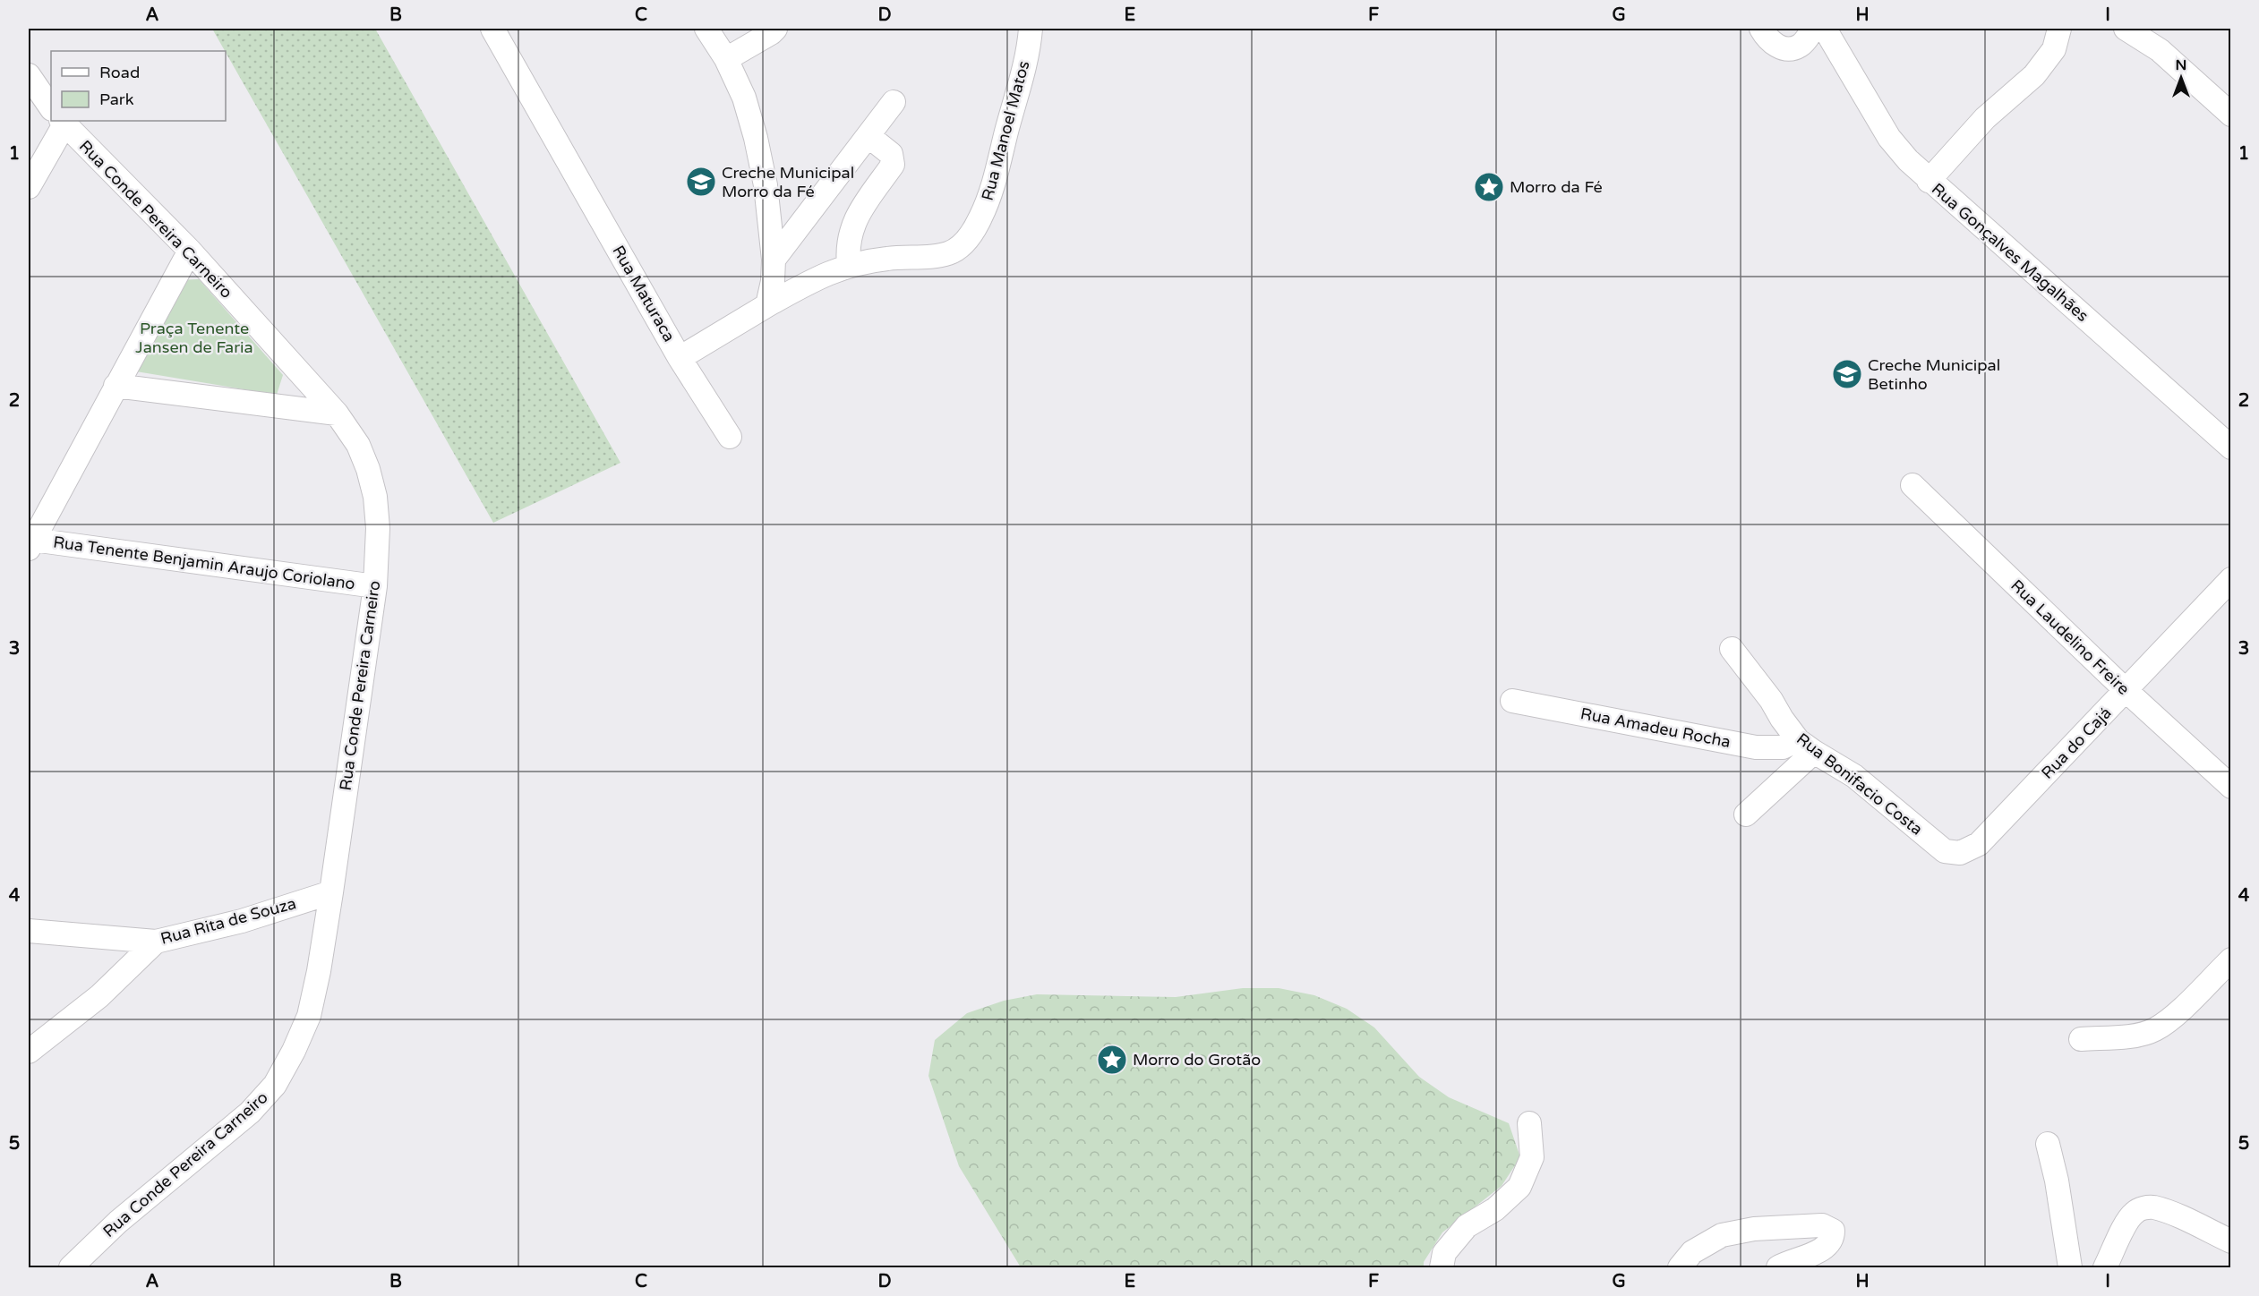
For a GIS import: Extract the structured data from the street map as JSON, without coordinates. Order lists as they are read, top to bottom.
{
  "streets": {
    "street": [
      "Rua Manoel Matos",
      "Rua Conde Pereira Carneiro",
      "Rua Gonçalves Magalhães",
      "Rua Maturaca",
      "Rua Tenente Benjamin Araujo Coriolano",
      "Rua Laudelino Freire",
      "Rua Amadeu Rocha",
      "Rua do Cajá",
      "Rua Bonifacio Costa",
      "Rua Rita de Souza"
    ]
  },
  "crossings": [
    ["Rua Manoel Matos", "Rua Maturaca"],
    ["Rua Conde Pereira Carneiro", "Rua Tenente Benjamin Araujo Coriolano"],
    ["Rua Conde Pereira Carneiro", "Rua Rita de Souza"],
    ["Rua Laudelino Freire", "Rua do Cajá"],
    ["Rua Amadeu Rocha", "Rua Bonifacio Costa"],
    ["Rua do Cajá", "Rua Bonifacio Costa"]
  ],
  "parks": ["Praça Tenente Jansen de Faria"],
  "places": {
    "school or university": ["Creche Municipal Morro da Fé", "Creche Municipal Betinho"],
    "place": ["Morro da Fé", "Morro do Grotão"]
  },
  "legend": ["Road", "Park"],
  "north": "top",
  "grid": {
    "columns": [
      "A",
      "B",
      "C",
      "D",
      "E",
      "F",
      "G",
      "H",
      "I"
    ],
    "rows": [
      "1",
      "2",
      "3",
      "4",
      "5"
    ]
  }
}
